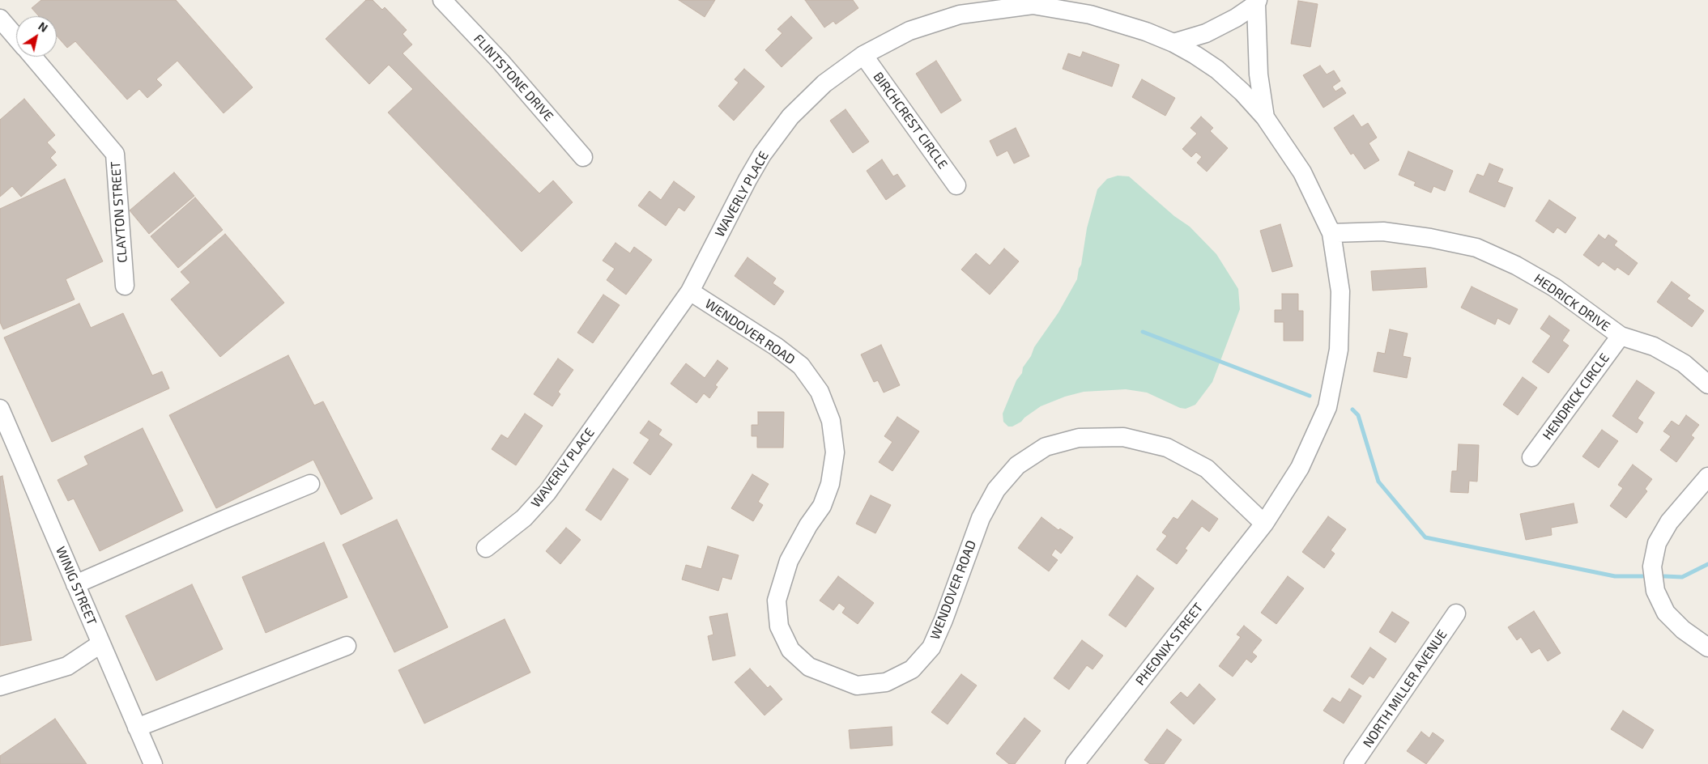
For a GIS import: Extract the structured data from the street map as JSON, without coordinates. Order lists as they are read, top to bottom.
{
  "streets": {
    "street": [
      "FLINTSTONE DRIVE",
      "BIRCHCREST CIRCLE",
      "WAVERLY PLACE",
      "CLAYTON STREET",
      "HEDRICK DRIVE",
      "WENDOVER ROAD",
      "HENDRICK CIRCLE",
      "WINIG STREET",
      "PHEONIX STREET",
      "NORTH MILLER AVENUE"
    ]
  },
  "crossings": [
    ["BIRCHCREST CIRCLE", "WAVERLY PLACE"],
    ["WAVERLY PLACE", "HEDRICK DRIVE"],
    ["WAVERLY PLACE", "WENDOVER ROAD"],
    ["WAVERLY PLACE", "PHEONIX STREET"],
    ["HEDRICK DRIVE", "HENDRICK CIRCLE"],
    ["HEDRICK DRIVE", "PHEONIX STREET"],
    ["WENDOVER ROAD", "PHEONIX STREET"]
  ],
  "north": "top right"
}
